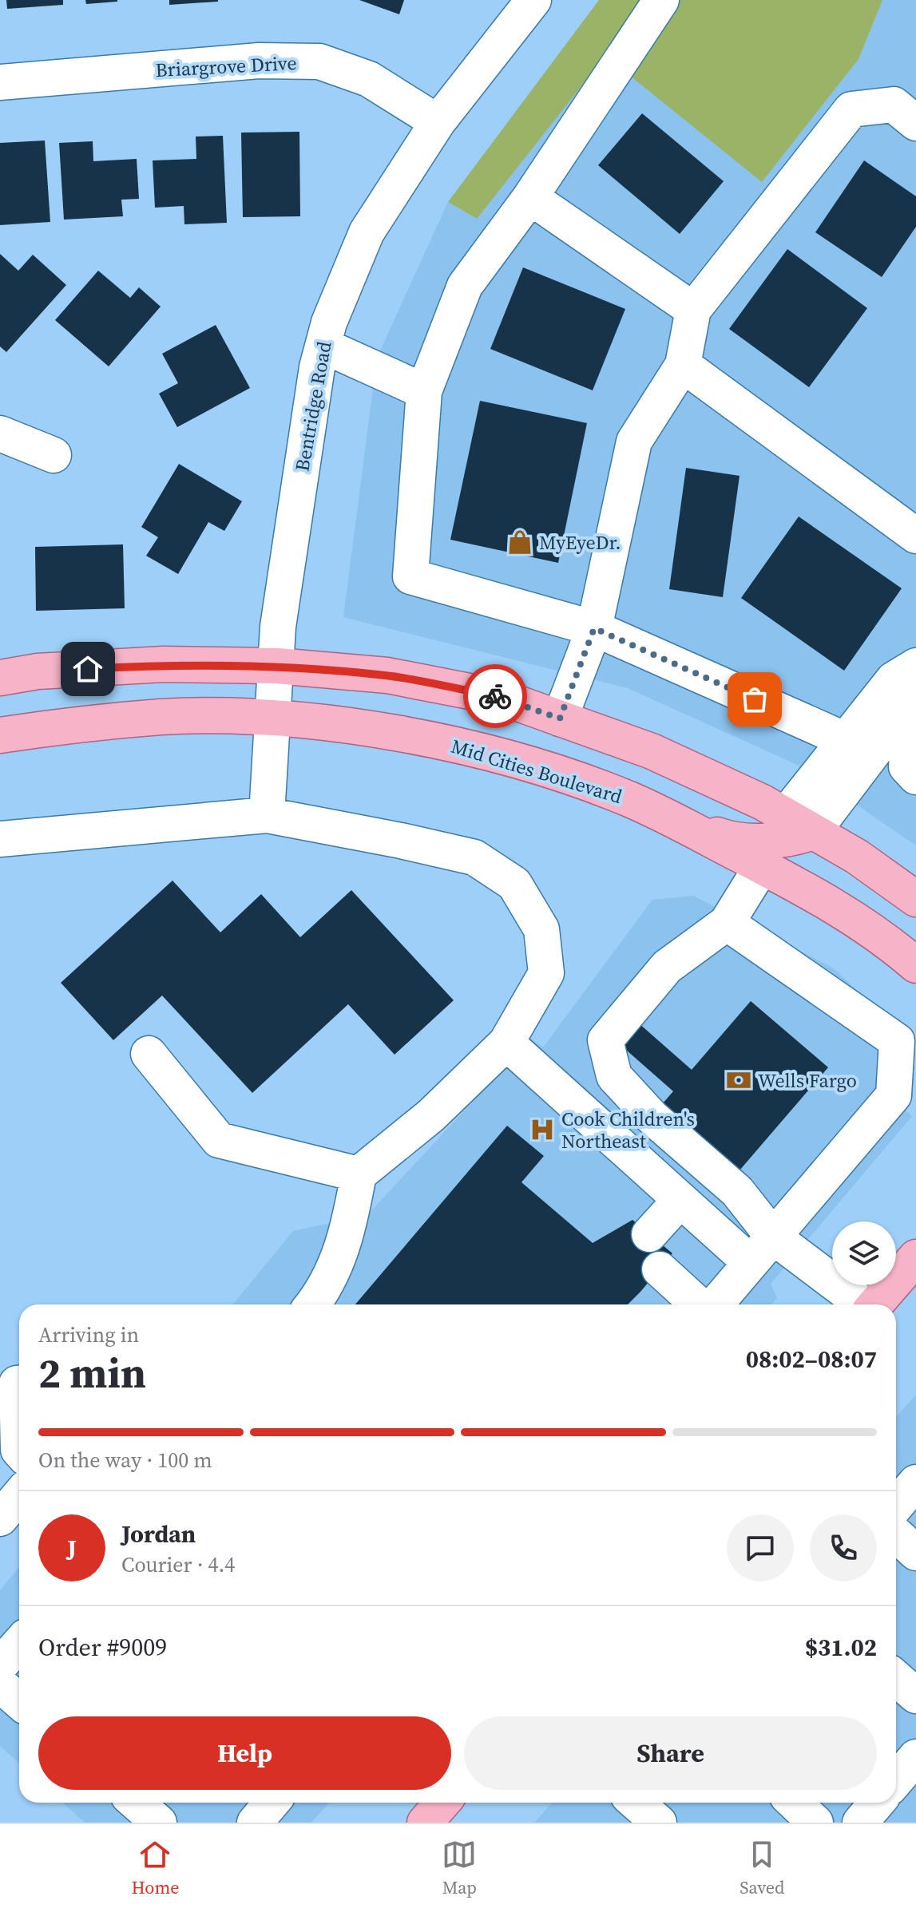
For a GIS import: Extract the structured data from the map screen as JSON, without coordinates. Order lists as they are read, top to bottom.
{
  "streets": {
    "main road": ["Mid Cities Boulevard"],
    "street": ["Briargrove Drive", "Bentridge Road"]
  },
  "crossings": [
    ["Briargrove Drive", "Bentridge Road"],
    ["Bentridge Road", "Mid Cities Boulevard"]
  ],
  "places": {
    "shop": ["MyEyeDr."],
    "bank": ["Wells Fargo"],
    "hospital": ["Cook Children's Northeast"]
  },
  "page": {
    "heading": ["2 min", "Arriving in", "08:02–08:07"],
    "panel": [
      "Jordan",
      "Courier · 4.4",
      "Order #9009",
      "$31.02"
    ],
    "bar": "On the way · 100 m",
    "round": "J",
    "buttons": ["Help", "Share"],
    "tabs": ["Home", "Map", "Saved"]
  }
}
